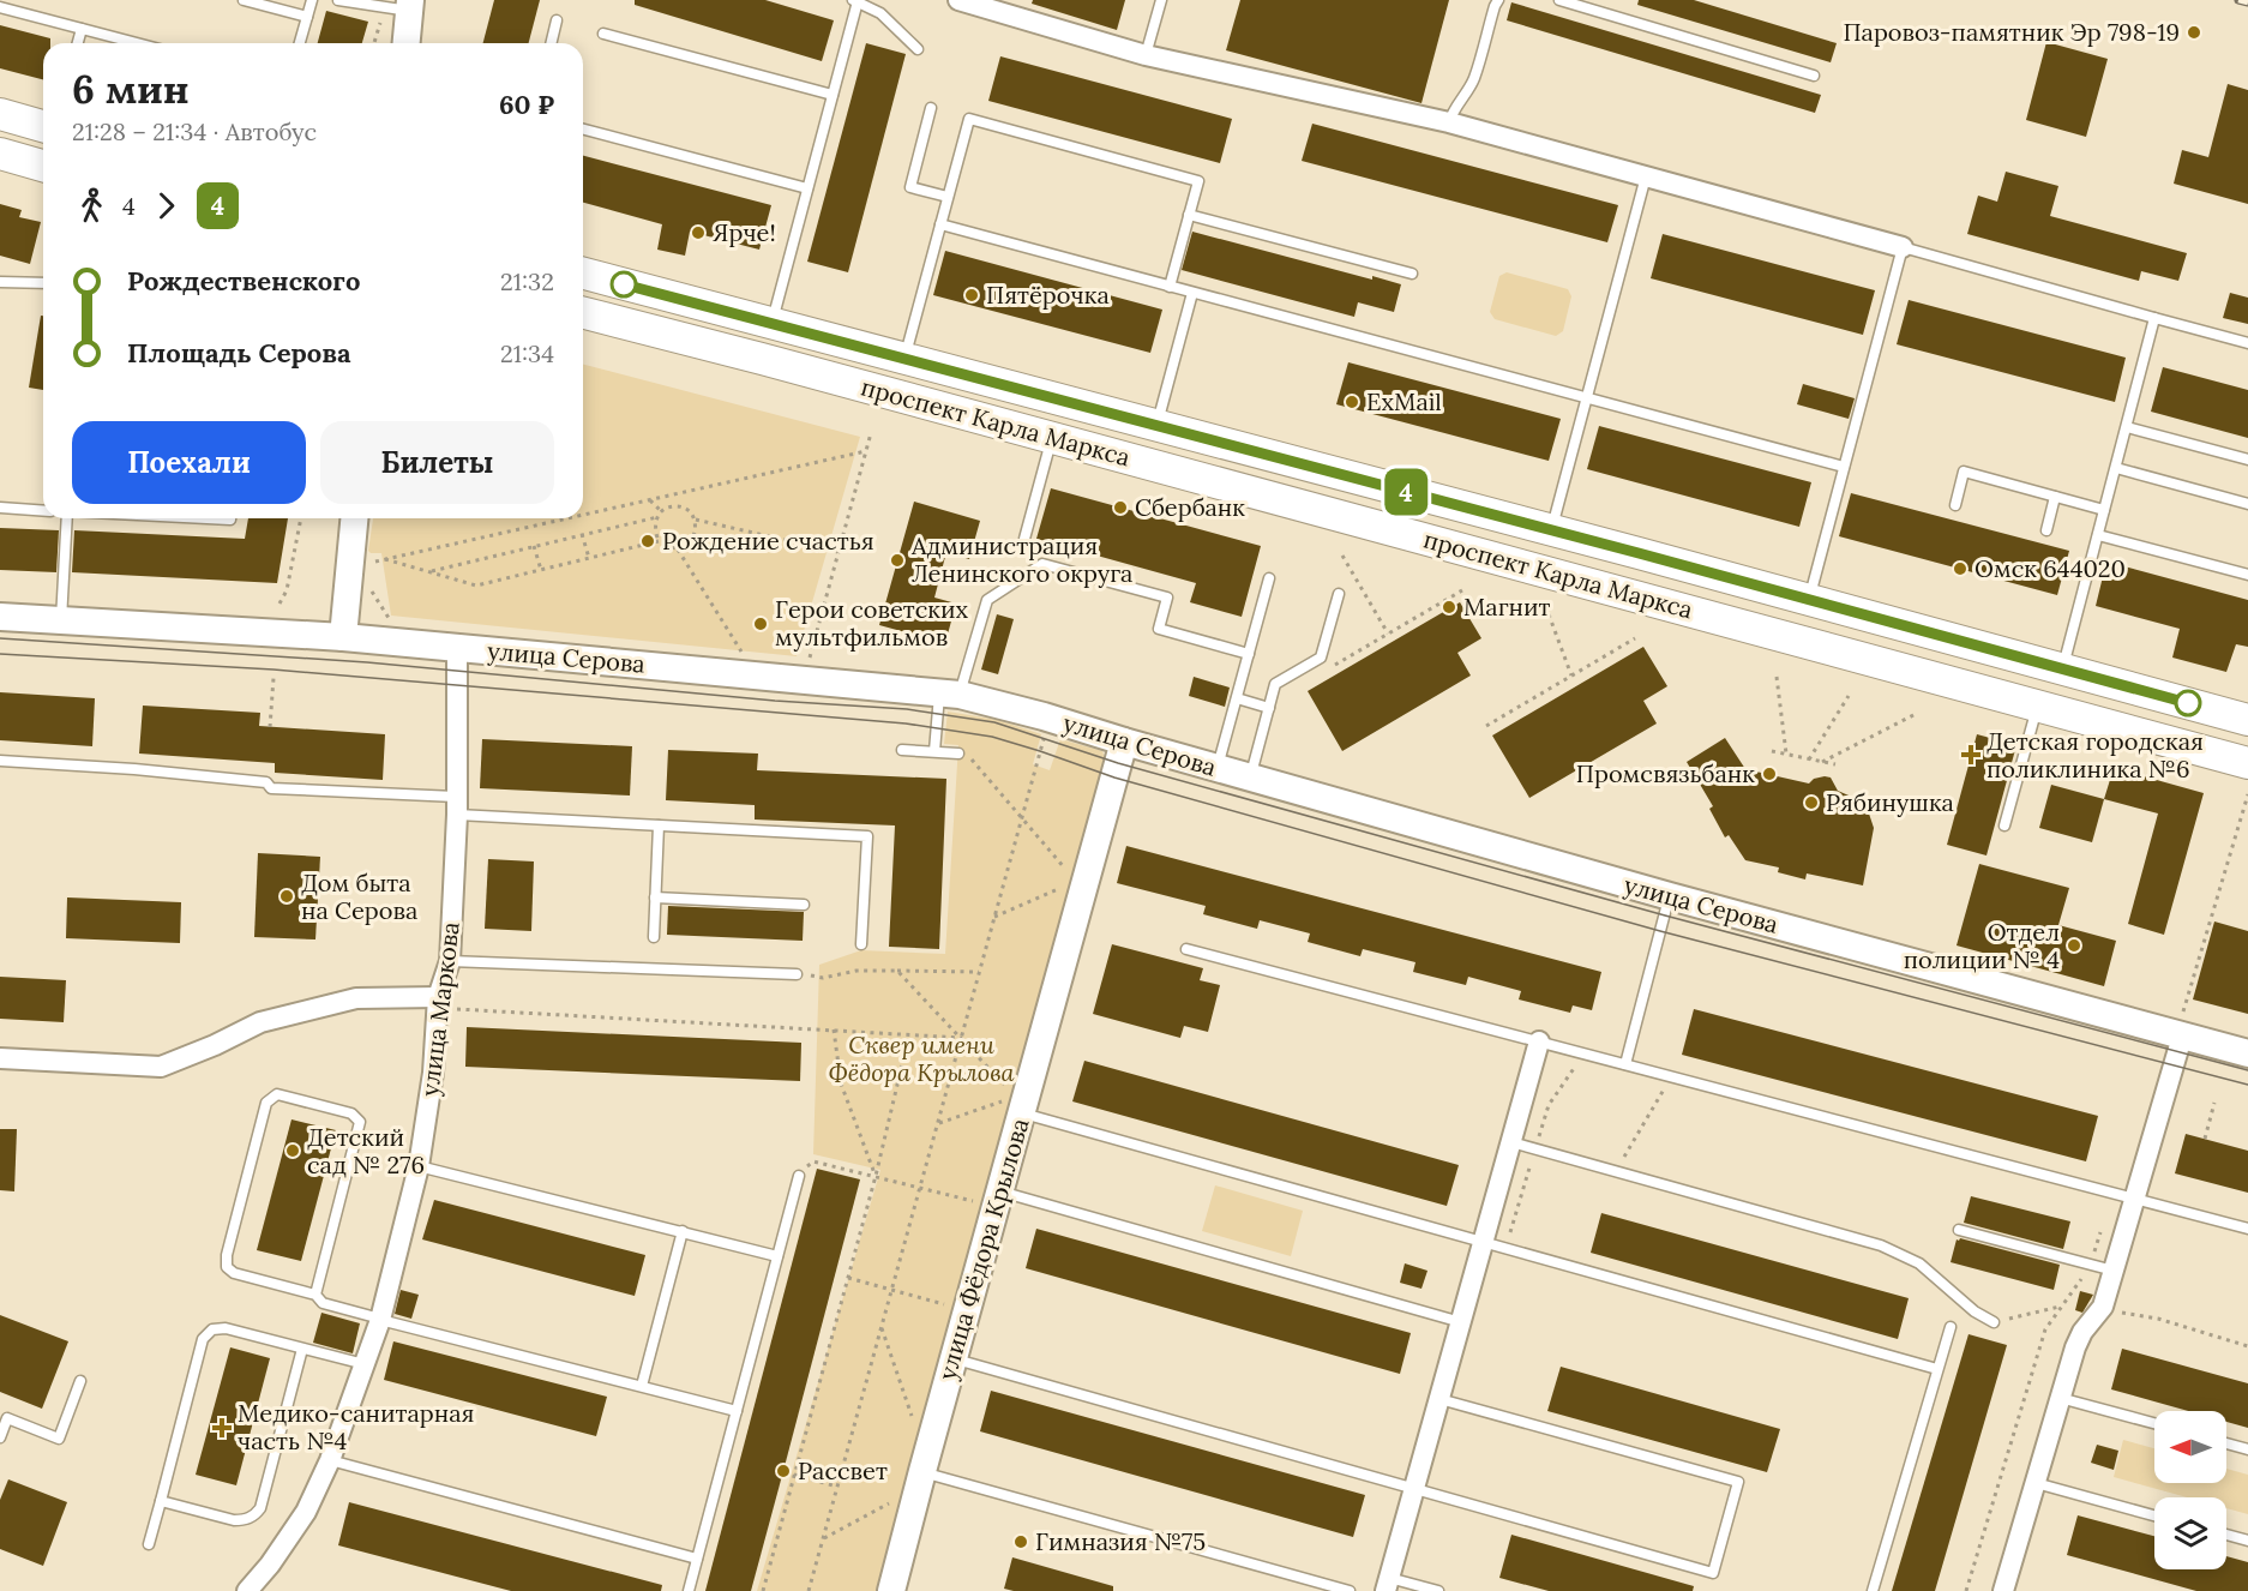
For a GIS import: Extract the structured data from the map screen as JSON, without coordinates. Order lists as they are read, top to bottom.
{
  "streets": {
    "main road": ["проспект Карла Маркса"],
    "street": ["улица Серова", "улица Маркова", "улица Фёдора Крылова"]
  },
  "crossings": [
    ["улица Серова", "улица Маркова"],
    ["улица Серова", "улица Фёдора Крылова"]
  ],
  "parks": ["Сквер имени Фёдора Крылова"],
  "places": {
    "other": [
      "Паровоз-памятник Эр 798-19",
      "Ярче!",
      "Пятёрочка",
      "ExMail",
      "Сбербанк",
      "Рождение счастья",
      "Администрация Ленинского округа",
      "Омск 644020",
      "Магнит",
      "Герои советских мультфильмов",
      "Промсвязьбанк",
      "Рябинушка",
      "Дом быта на Серова",
      "Отдел полиции № 4",
      "Детский сад № 276",
      "Рассвет",
      "Гимназия №75"
    ],
    "health": ["Детская городская поликлиника №6", "Медико-санитарная часть №4"]
  },
  "lines": ["bus line 4"],
  "north": "left",
  "page": {
    "on_map": "4",
    "heading": ["6 мин", "21:28 – 21:34 · Автобус", "60 ₽"],
    "legs": ["4", "4"],
    "list": [
      {
        "name": "Рождественского",
        "value": "21:32"
      },
      {
        "name": "Площадь Серова",
        "value": "21:34"
      }
    ],
    "buttons": ["Поехали", "Билеты"]
  }
}
